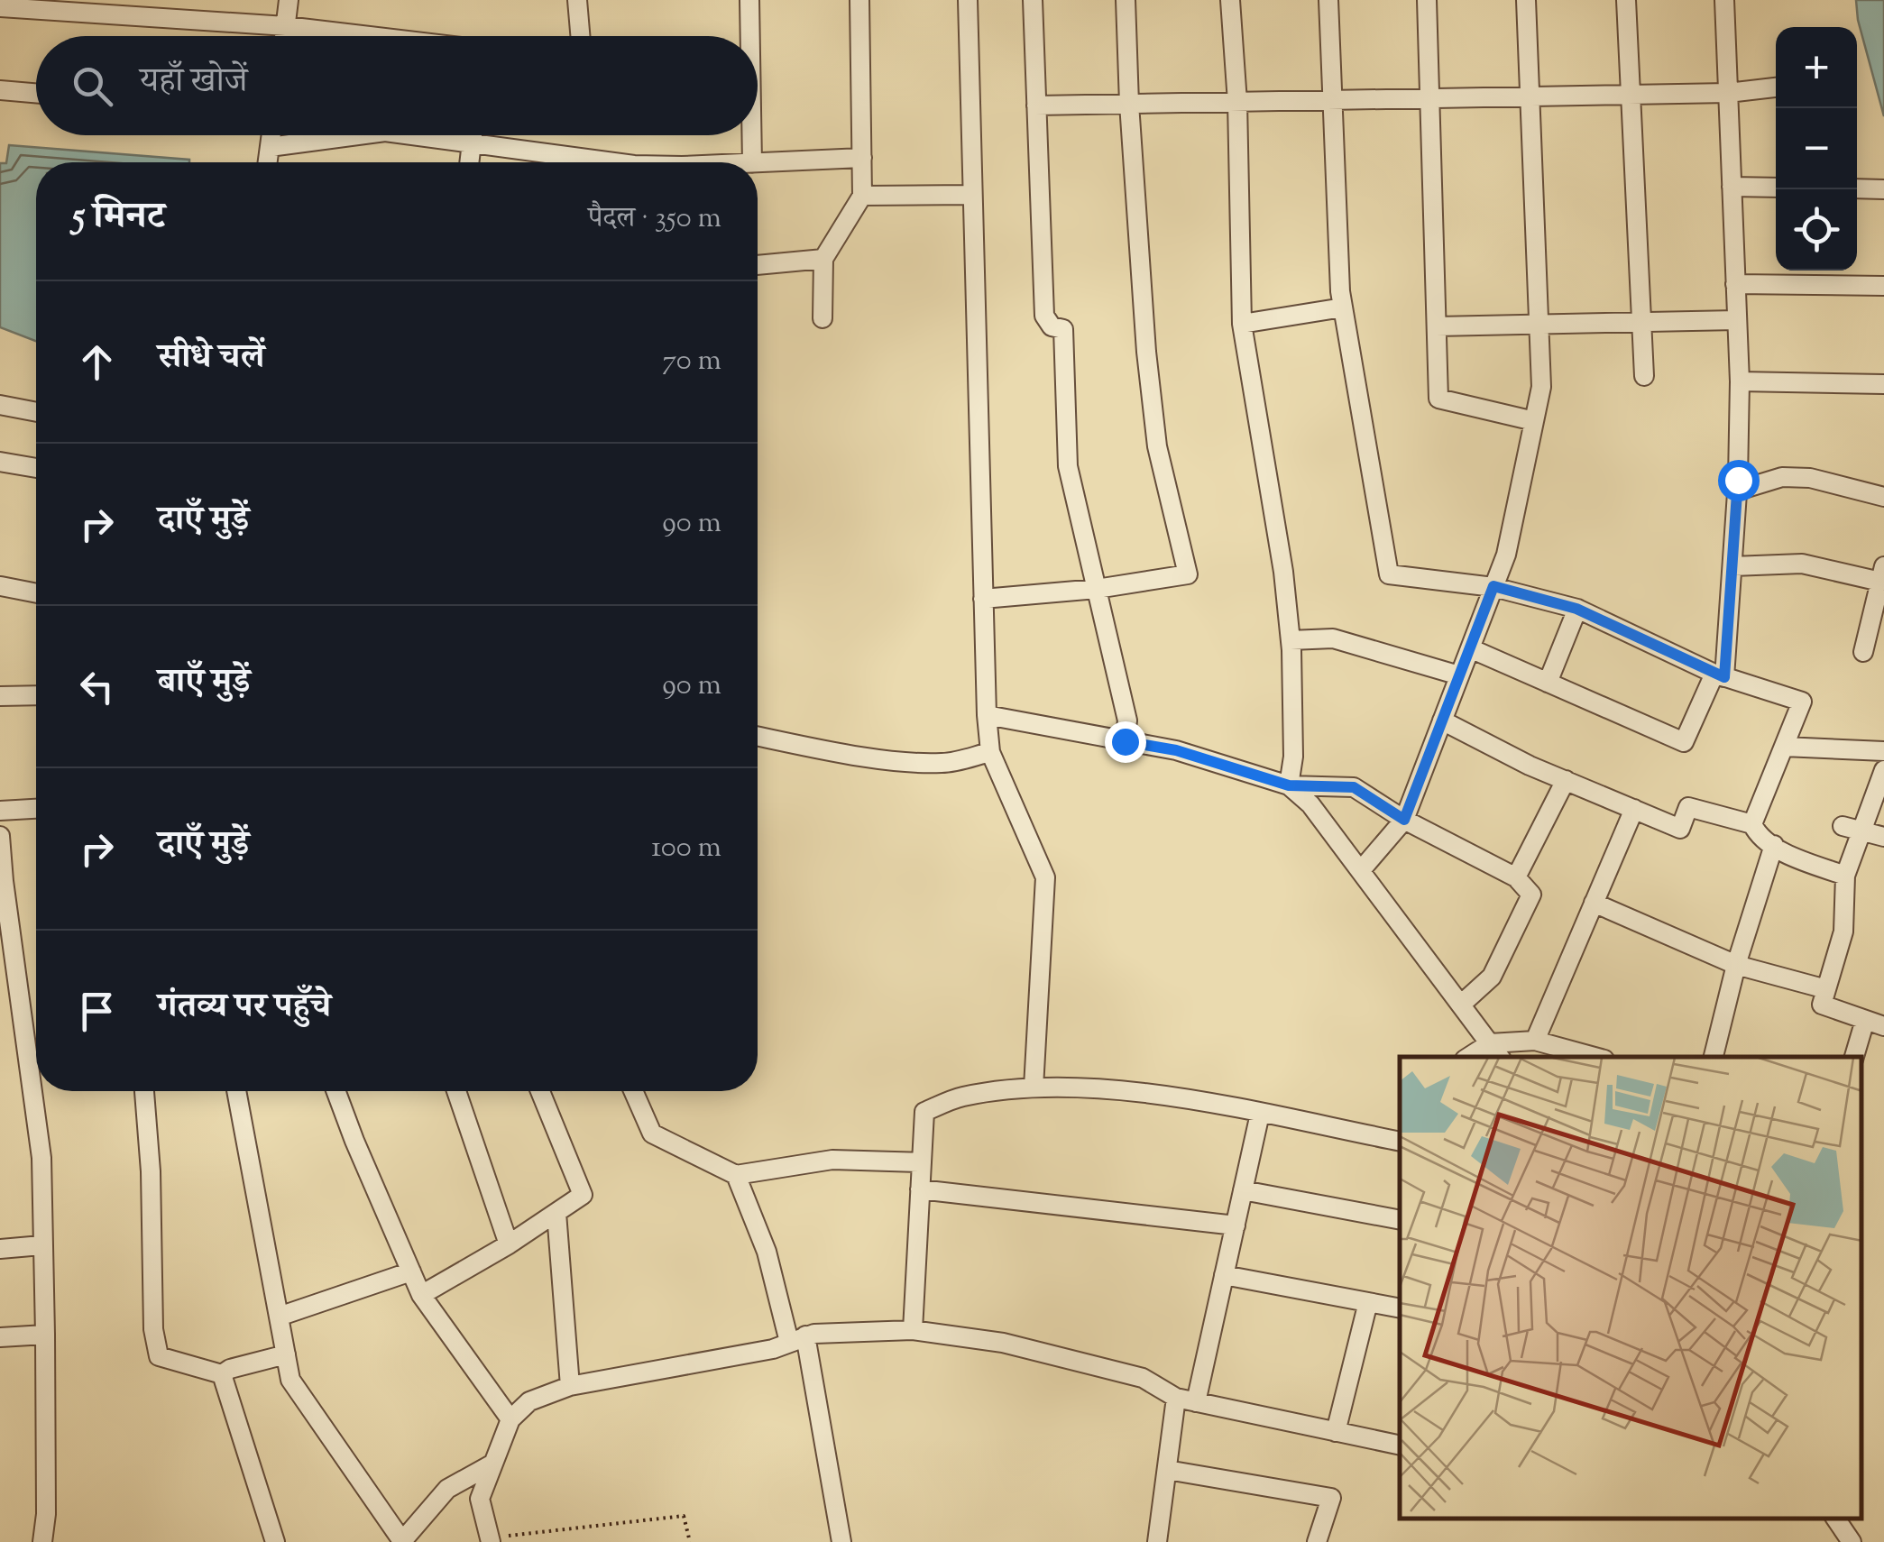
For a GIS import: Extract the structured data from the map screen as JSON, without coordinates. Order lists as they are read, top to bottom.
{
  "page": {
    "map_buttons": ["+", "−"],
    "search": "यहाँ खोजें",
    "heading": ["5 मिनट", "पैदल · 350 m"],
    "list": [
      ["सीधे चलें", "70 m"],
      ["दाएँ मुड़ें", "90 m"],
      ["बाएँ मुड़ें", "90 m"],
      ["दाएँ मुड़ें", "100 m"],
      "गंतव्य पर पहुँचे"
    ]
  }
}
